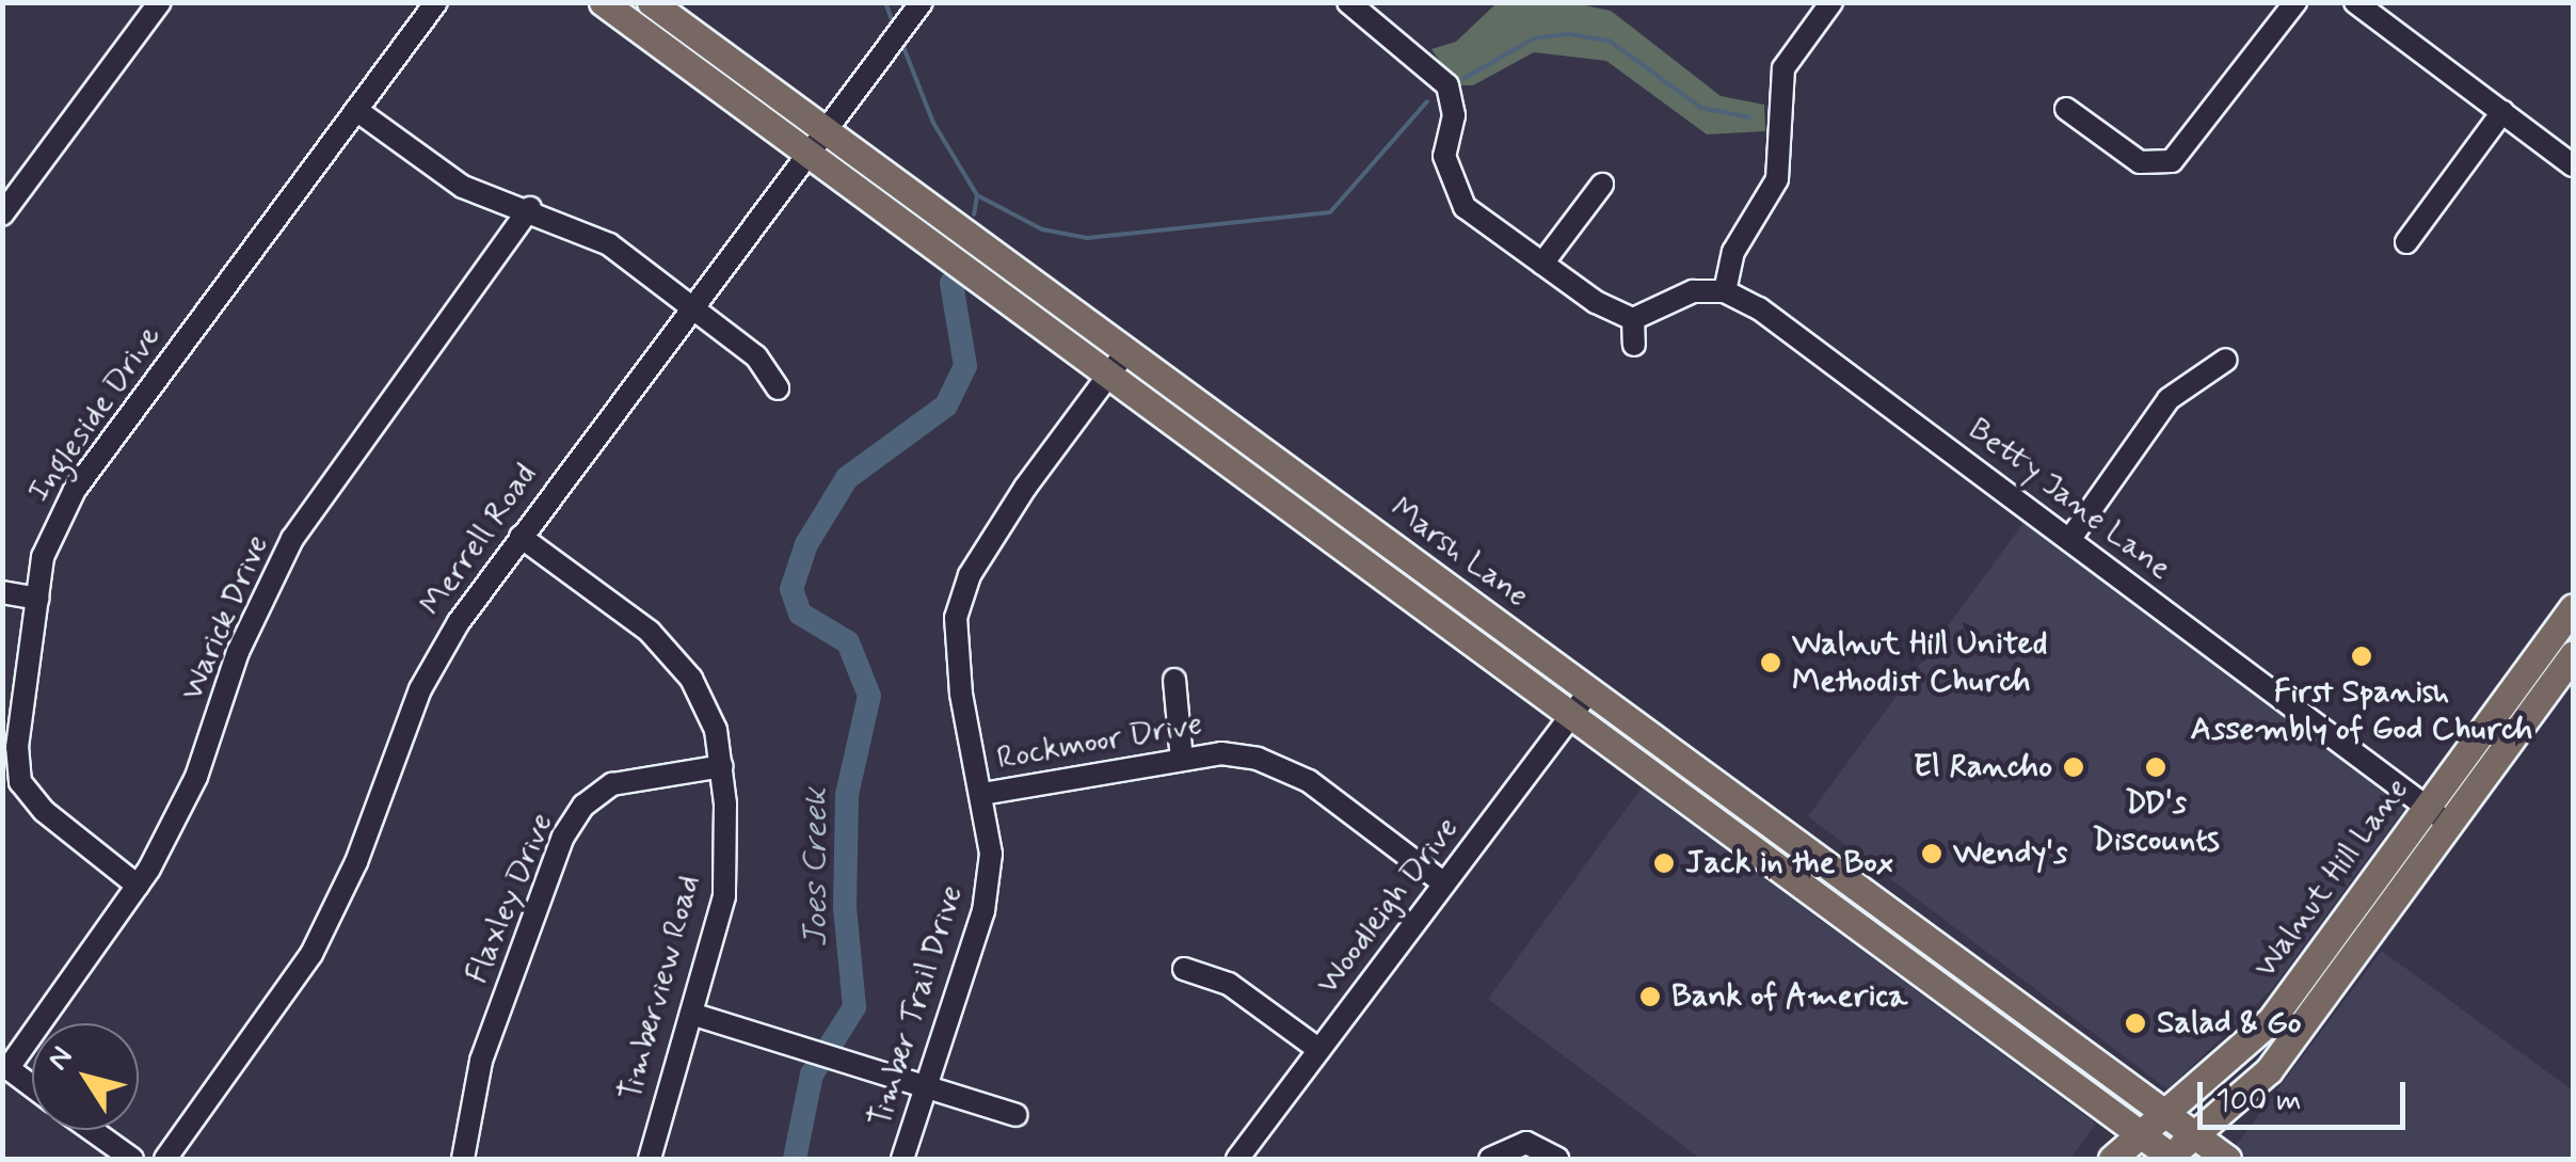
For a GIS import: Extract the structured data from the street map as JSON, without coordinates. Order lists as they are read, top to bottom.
{
  "streets": {
    "main road": ["Marsh Lane", "Walnut Hill Lane"],
    "street": [
      "Ingleside Drive",
      "Betty Jane Lane",
      "Merrell Road",
      "Warick Drive",
      "Rockmoor Drive",
      "Flaxley Drive",
      "Woodleigh Drive",
      "Timberview Road",
      "Timber Trail Drive"
    ]
  },
  "crossings": [
    ["Ingleside Drive", "Warick Drive"],
    ["Betty Jane Lane", "Walnut Hill Lane"],
    ["Merrell Road", "Marsh Lane"],
    ["Merrell Road", "Timberview Road"],
    ["Marsh Lane", "Walnut Hill Lane"],
    ["Marsh Lane", "Woodleigh Drive"],
    ["Marsh Lane", "Timber Trail Drive"],
    ["Rockmoor Drive", "Woodleigh Drive"],
    ["Rockmoor Drive", "Timber Trail Drive"],
    ["Flaxley Drive", "Timberview Road"]
  ],
  "water": ["Joes Creek"],
  "places": [
    "First Spanish Assembly of God Church",
    "Walnut Hill United Methodist Church",
    "El Rancho",
    "DD's Discounts",
    "Wendy's",
    "Jack in the Box",
    "Bank of America",
    "Salad & Go"
  ],
  "scale_bar": "100 m",
  "north": "top left"
}
